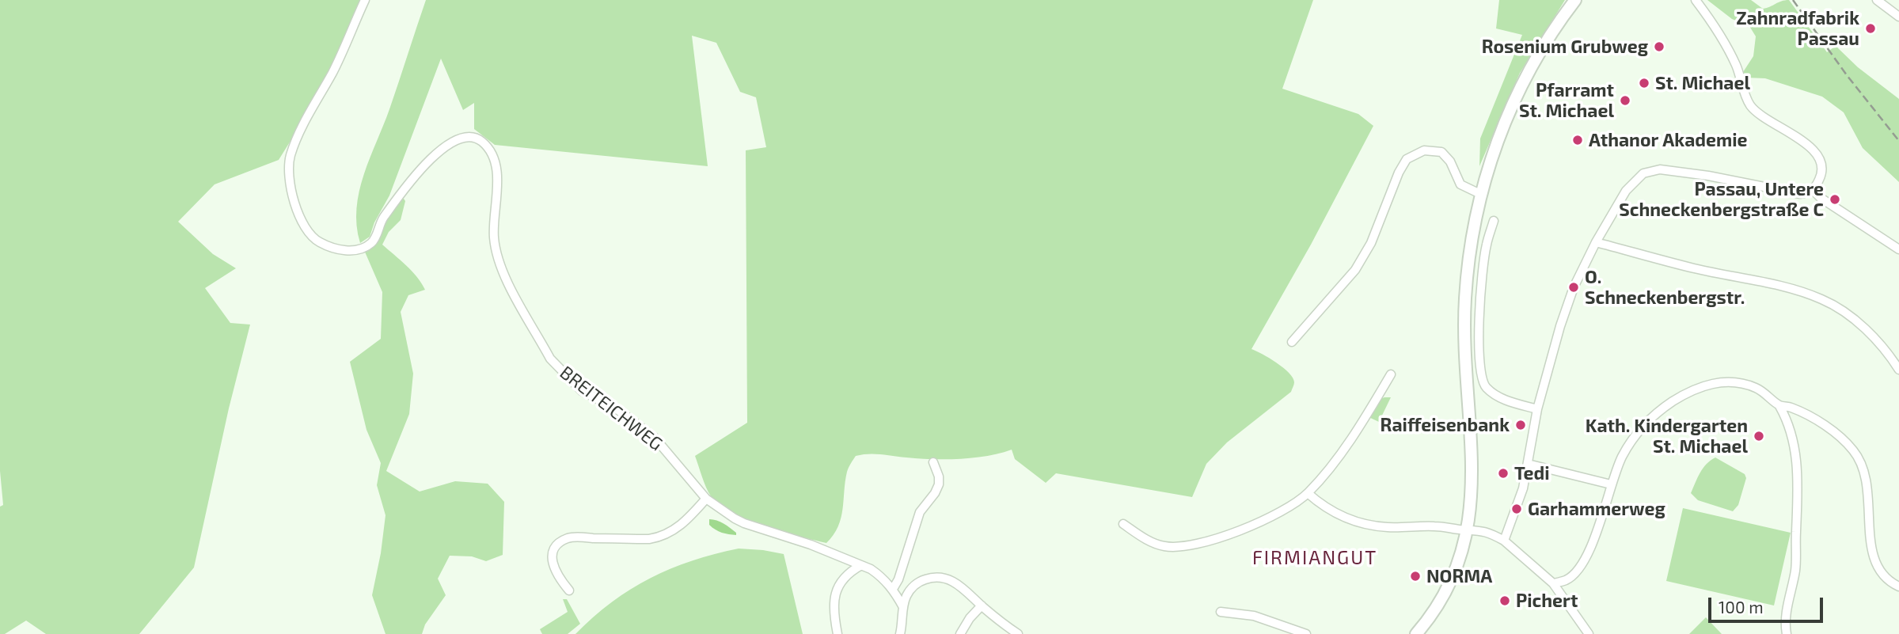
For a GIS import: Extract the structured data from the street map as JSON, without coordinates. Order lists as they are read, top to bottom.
{
  "streets": {
    "street": ["BREITEICHWEG"]
  },
  "districts": ["FIRMIANGUT"],
  "places": [
    "Zahnradfabrik Passau",
    "Rosenium Grubweg",
    "St. Michael",
    "Pfarramt St. Michael",
    "Athanor Akademie",
    "Passau, Untere Schneckenbergstraße C",
    "O. Schneckenbergstr.",
    "Raiffeisenbank",
    "Kath. Kindergarten St. Michael",
    "Tedi",
    "Garhammerweg",
    "NORMA",
    "Pichert"
  ],
  "scale_bar": "100 m"
}
